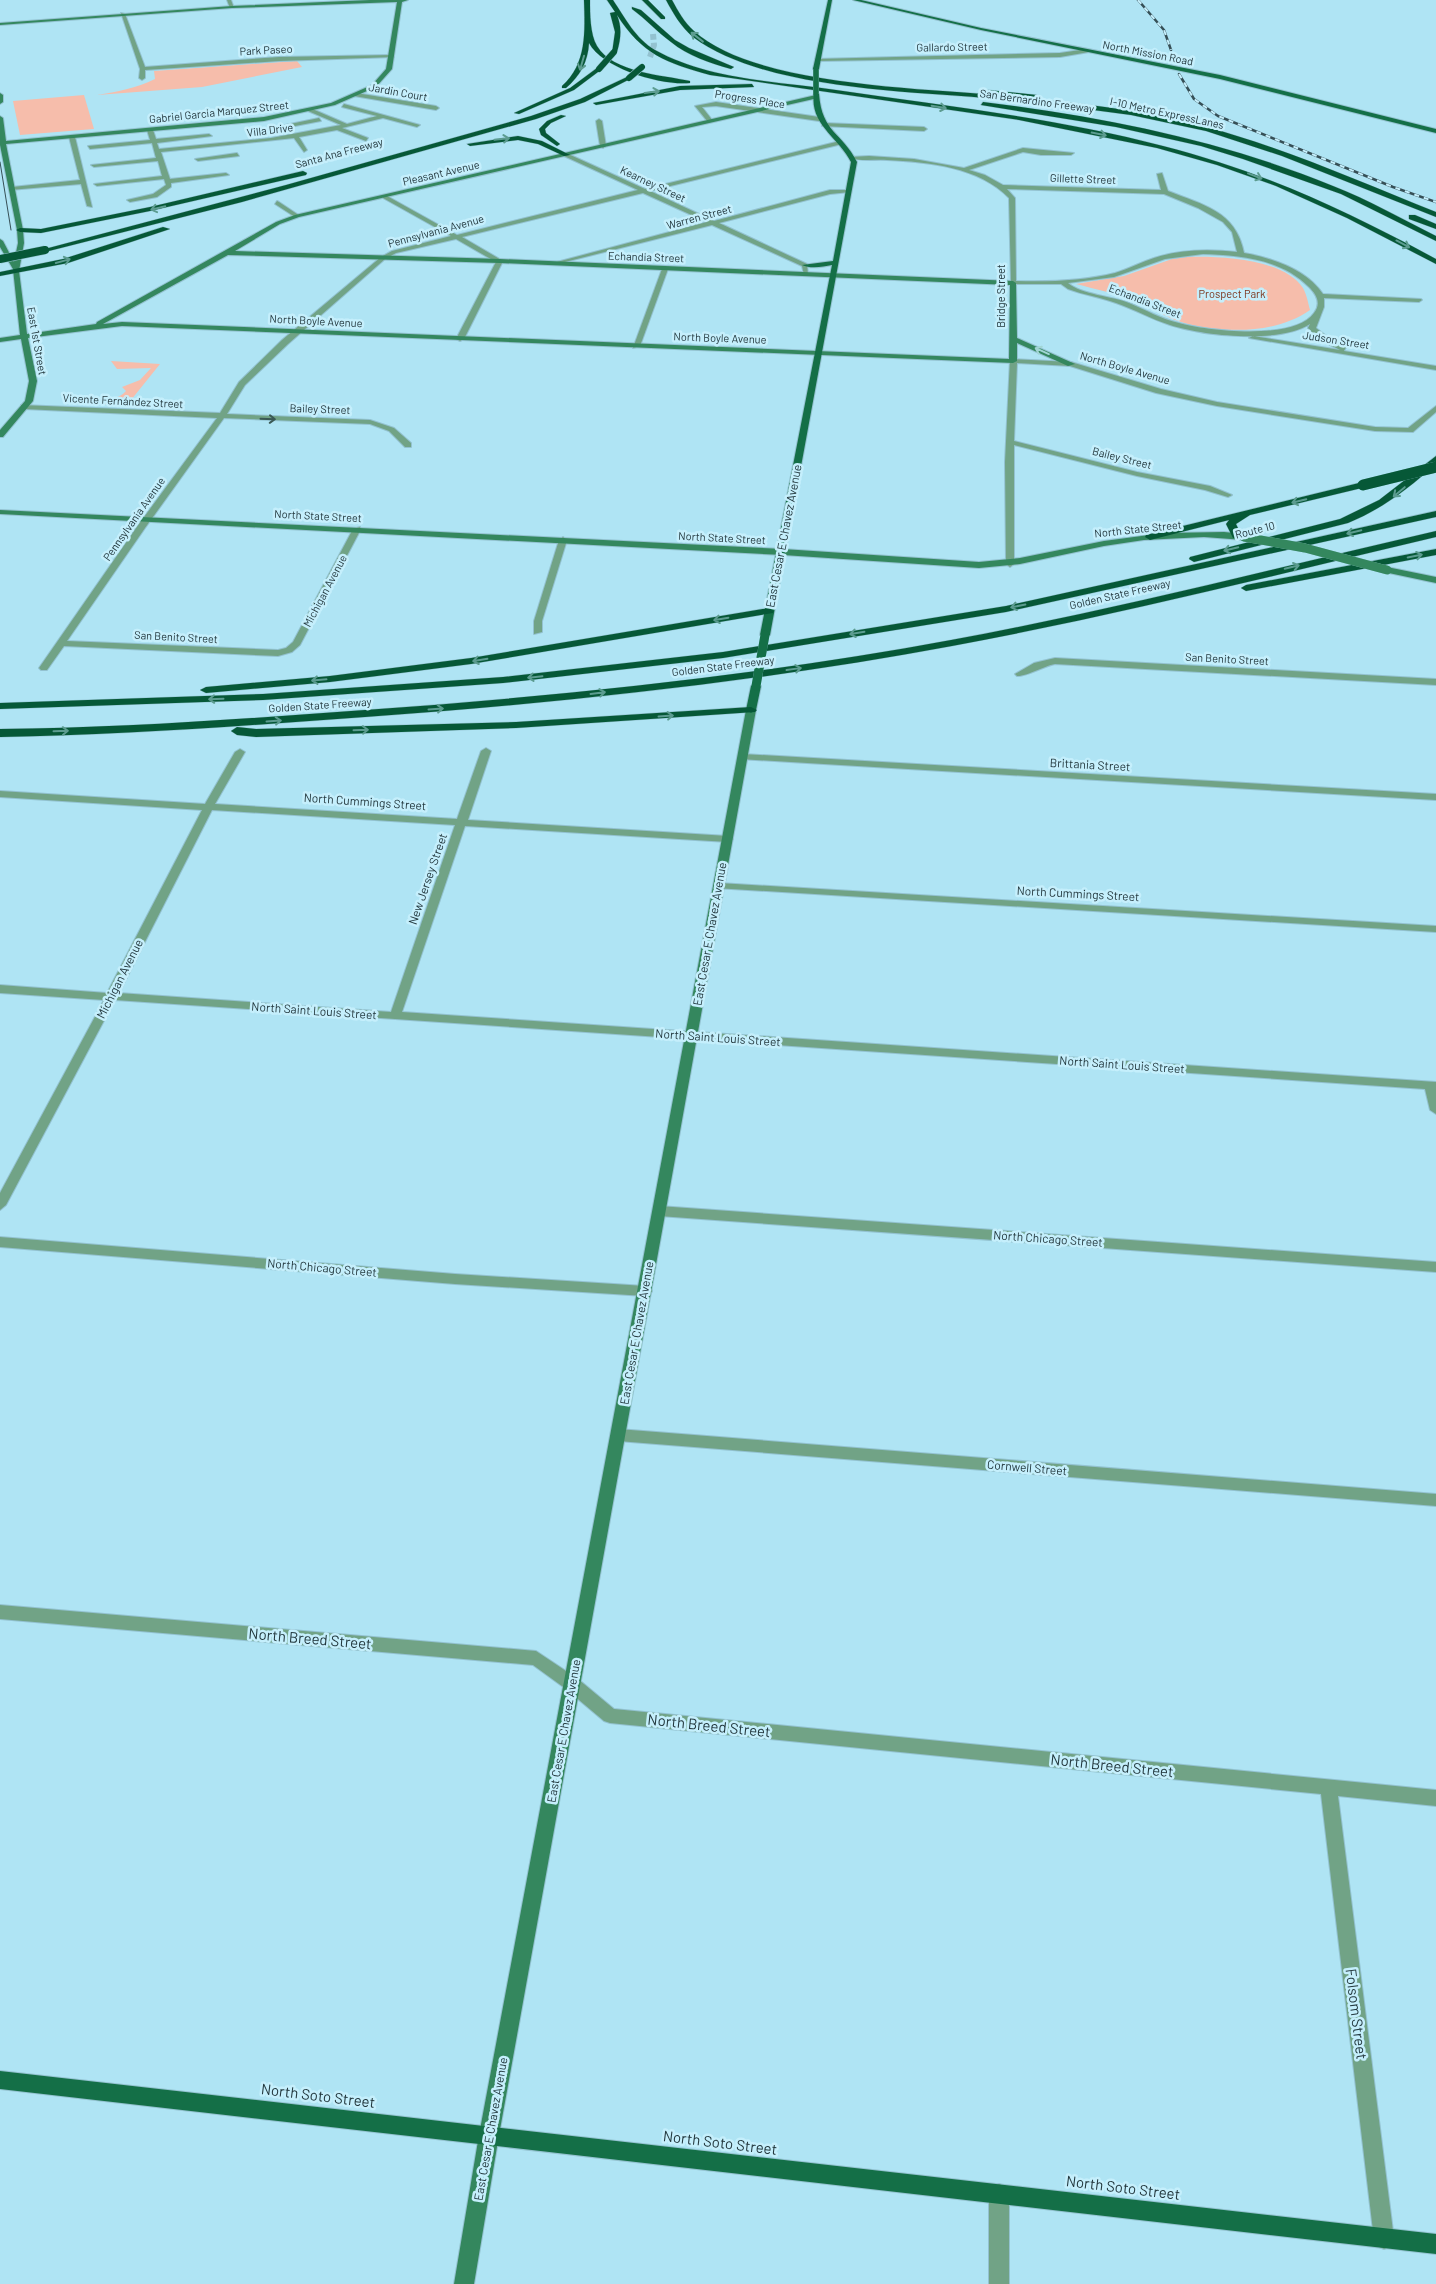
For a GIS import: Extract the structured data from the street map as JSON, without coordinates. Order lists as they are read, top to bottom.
{
  "streets": {
    "highway": [
      "San Bernardino Freeway",
      "I-10 Metro ExpressLanes",
      "Santa Ana Freeway",
      "Route 10",
      "Golden State Freeway"
    ],
    "main road": [
      "North Mission Road",
      "Gabriel Garcia Marquez Street",
      "Pleasant Avenue",
      "Echandia Street",
      "Bridge Street",
      "North Boyle Avenue",
      "East 1st Street",
      "North State Street",
      "East Cesar E Chavez Avenue",
      "North Soto Street"
    ],
    "street": [
      "Gallardo Street",
      "Park Paseo",
      "Jardin Court",
      "Progress Place",
      "Villa Drive",
      "Gillette Street",
      "Kearney Street",
      "Warren Street",
      "Pennsylvania Avenue",
      "Judson Street",
      "Vicente Fernández Street",
      "Bailey Street",
      "Michigan Avenue",
      "San Benito Street",
      "Brittania Street",
      "North Cummings Street",
      "New Jersey Street",
      "North Saint Louis Street",
      "North Chicago Street",
      "Cornwell Street",
      "North Breed Street",
      "Folsom Street"
    ]
  },
  "crossings": [
    ["Gallardo Street", "North Mission Road"],
    ["Park Paseo", "Gabriel Garcia Marquez Street"],
    ["Jardin Court", "Gabriel Garcia Marquez Street"],
    ["Progress Place", "Pleasant Avenue"],
    ["Gabriel Garcia Marquez Street", "East 1st Street"],
    ["Pleasant Avenue", "Kearney Street"],
    ["Pleasant Avenue", "Echandia Street"],
    ["Pleasant Avenue", "North Boyle Avenue"],
    ["Gillette Street", "Bridge Street"],
    ["Kearney Street", "Warren Street"],
    ["Kearney Street", "Pennsylvania Avenue"],
    ["Warren Street", "Echandia Street"],
    ["Warren Street", "East Cesar E Chavez Avenue"],
    ["Pennsylvania Avenue", "Echandia Street"],
    ["Pennsylvania Avenue", "North Boyle Avenue"],
    ["Pennsylvania Avenue", "Vicente Fernández Street"],
    ["Pennsylvania Avenue", "Bailey Street"],
    ["Pennsylvania Avenue", "North State Street"],
    ["Pennsylvania Avenue", "San Benito Street"],
    ["Echandia Street", "Bridge Street"],
    ["Echandia Street", "Judson Street"],
    ["Echandia Street", "East Cesar E Chavez Avenue"],
    ["Bridge Street", "North Boyle Avenue"],
    ["Bridge Street", "Bailey Street"],
    ["Bridge Street", "North State Street"],
    ["North Boyle Avenue", "East 1st Street"],
    ["North Boyle Avenue", "East Cesar E Chavez Avenue"],
    ["East 1st Street", "Vicente Fernández Street"],
    ["Vicente Fernández Street", "Bailey Street"],
    ["North State Street", "East Cesar E Chavez Avenue"],
    ["North State Street", "Michigan Avenue"],
    ["Route 10", "Golden State Freeway"],
    ["East Cesar E Chavez Avenue", "Brittania Street"],
    ["East Cesar E Chavez Avenue", "North Cummings Street"],
    ["East Cesar E Chavez Avenue", "North Saint Louis Street"],
    ["East Cesar E Chavez Avenue", "North Chicago Street"],
    ["East Cesar E Chavez Avenue", "Cornwell Street"],
    ["East Cesar E Chavez Avenue", "North Breed Street"],
    ["East Cesar E Chavez Avenue", "North Soto Street"],
    ["Michigan Avenue", "San Benito Street"],
    ["Michigan Avenue", "North Cummings Street"],
    ["Michigan Avenue", "North Saint Louis Street"],
    ["North Cummings Street", "New Jersey Street"],
    ["New Jersey Street", "North Saint Louis Street"],
    ["North Breed Street", "Folsom Street"],
    ["Folsom Street", "North Soto Street"]
  ],
  "one_way": ["Bailey Street"],
  "parks": ["Prospect Park"]
}
